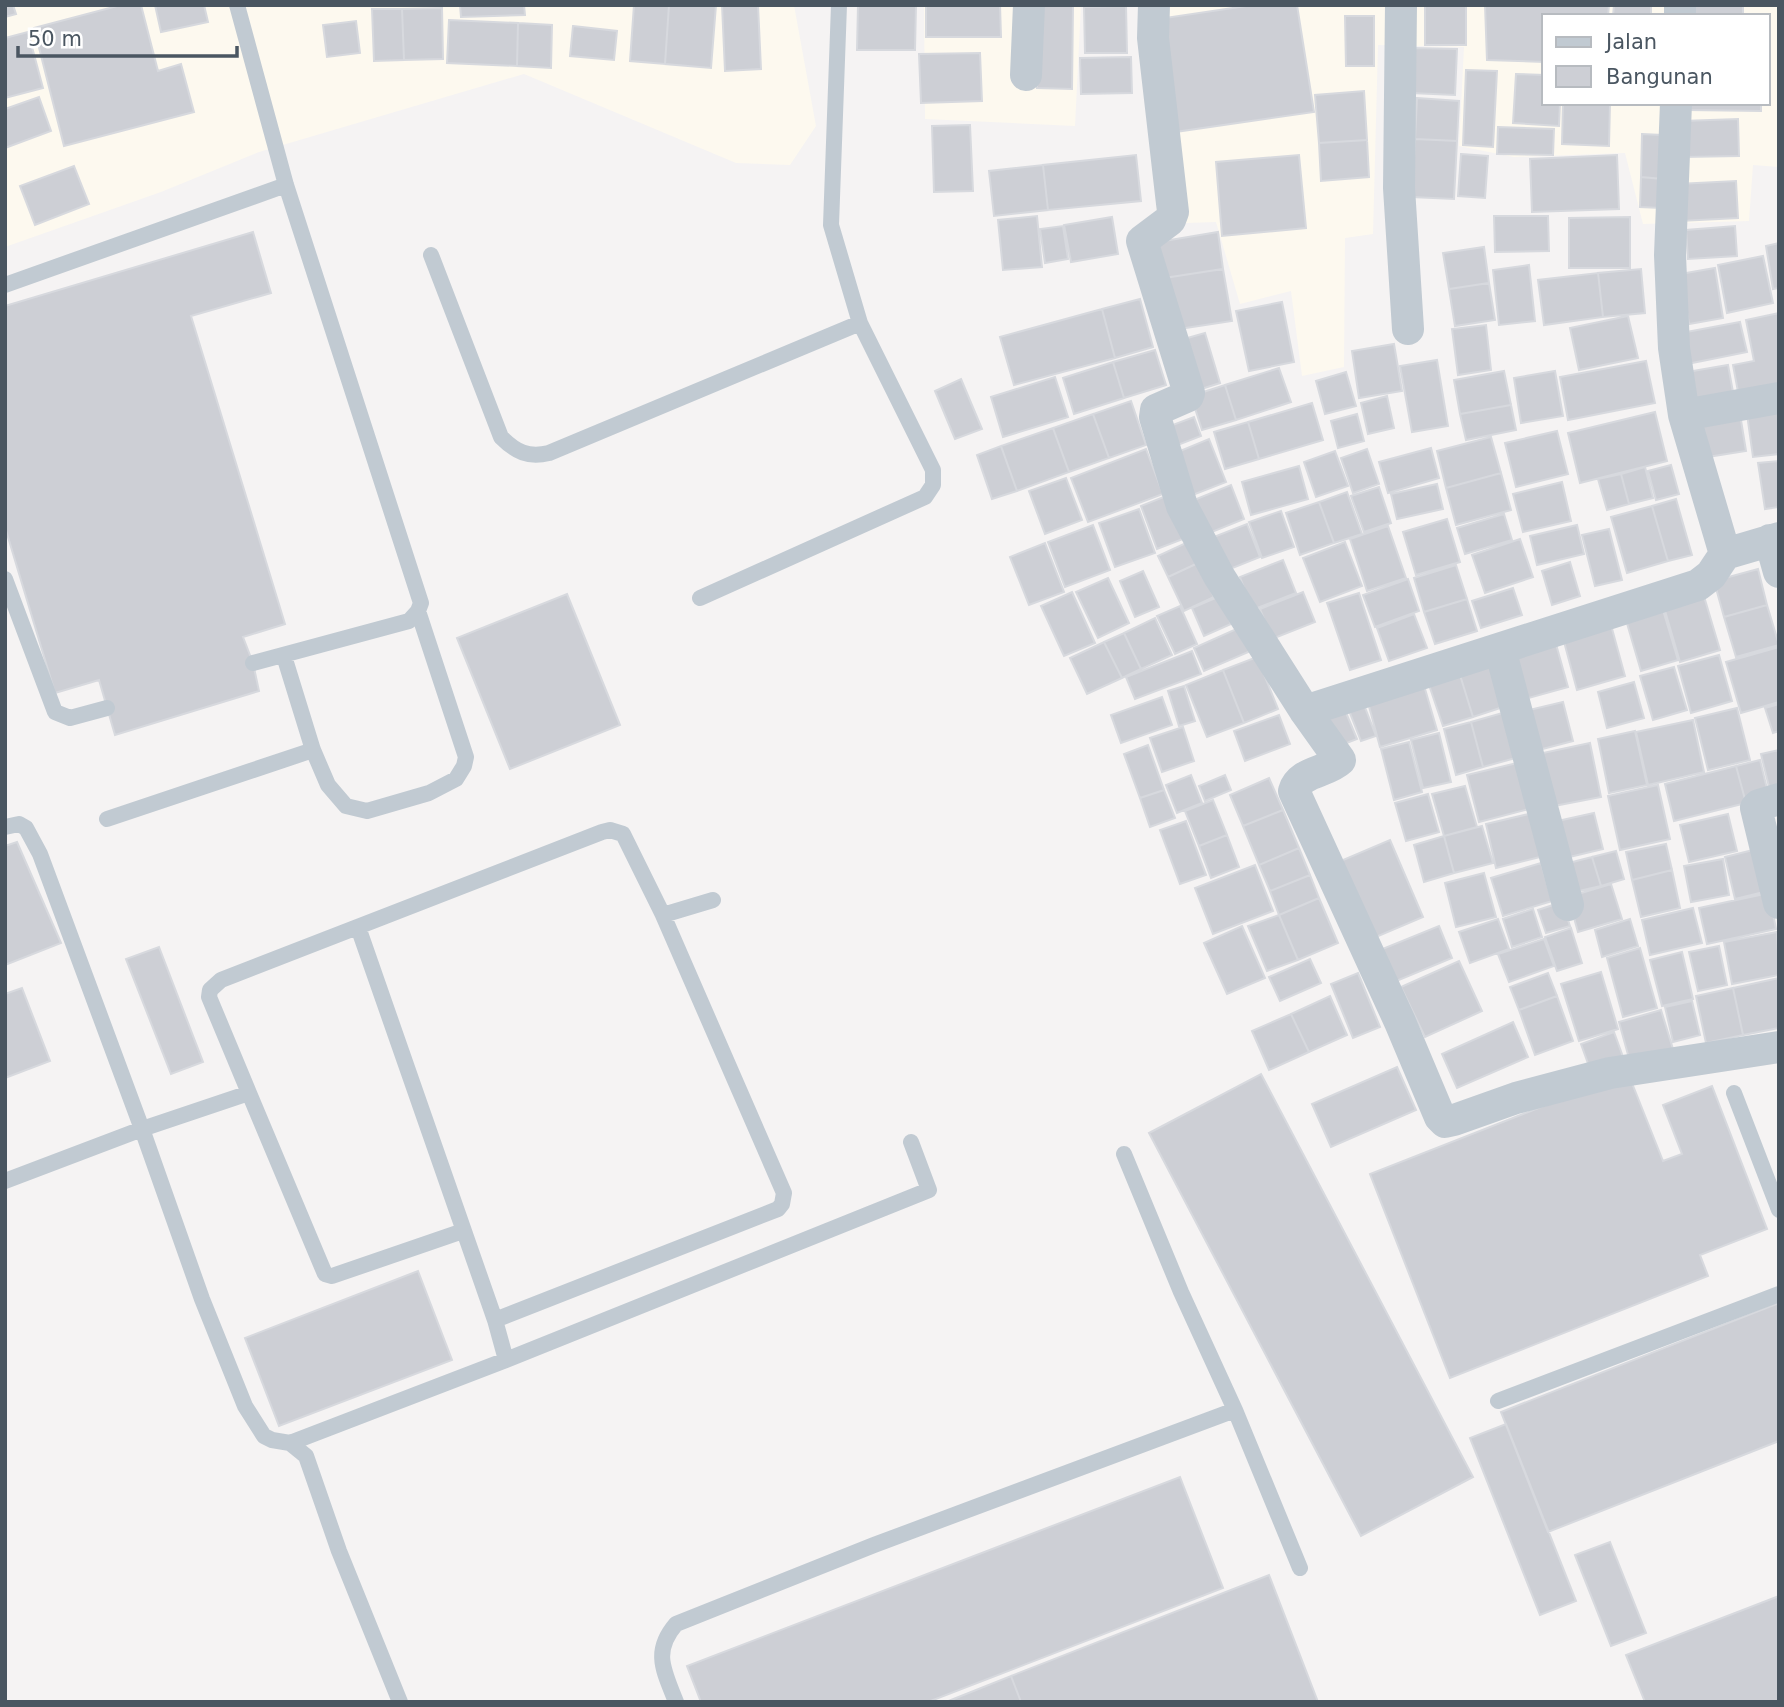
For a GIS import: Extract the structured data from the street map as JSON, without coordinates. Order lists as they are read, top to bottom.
{
  "legend": ["Jalan", "Bangunan"],
  "scale_bar": "50 m"
}
